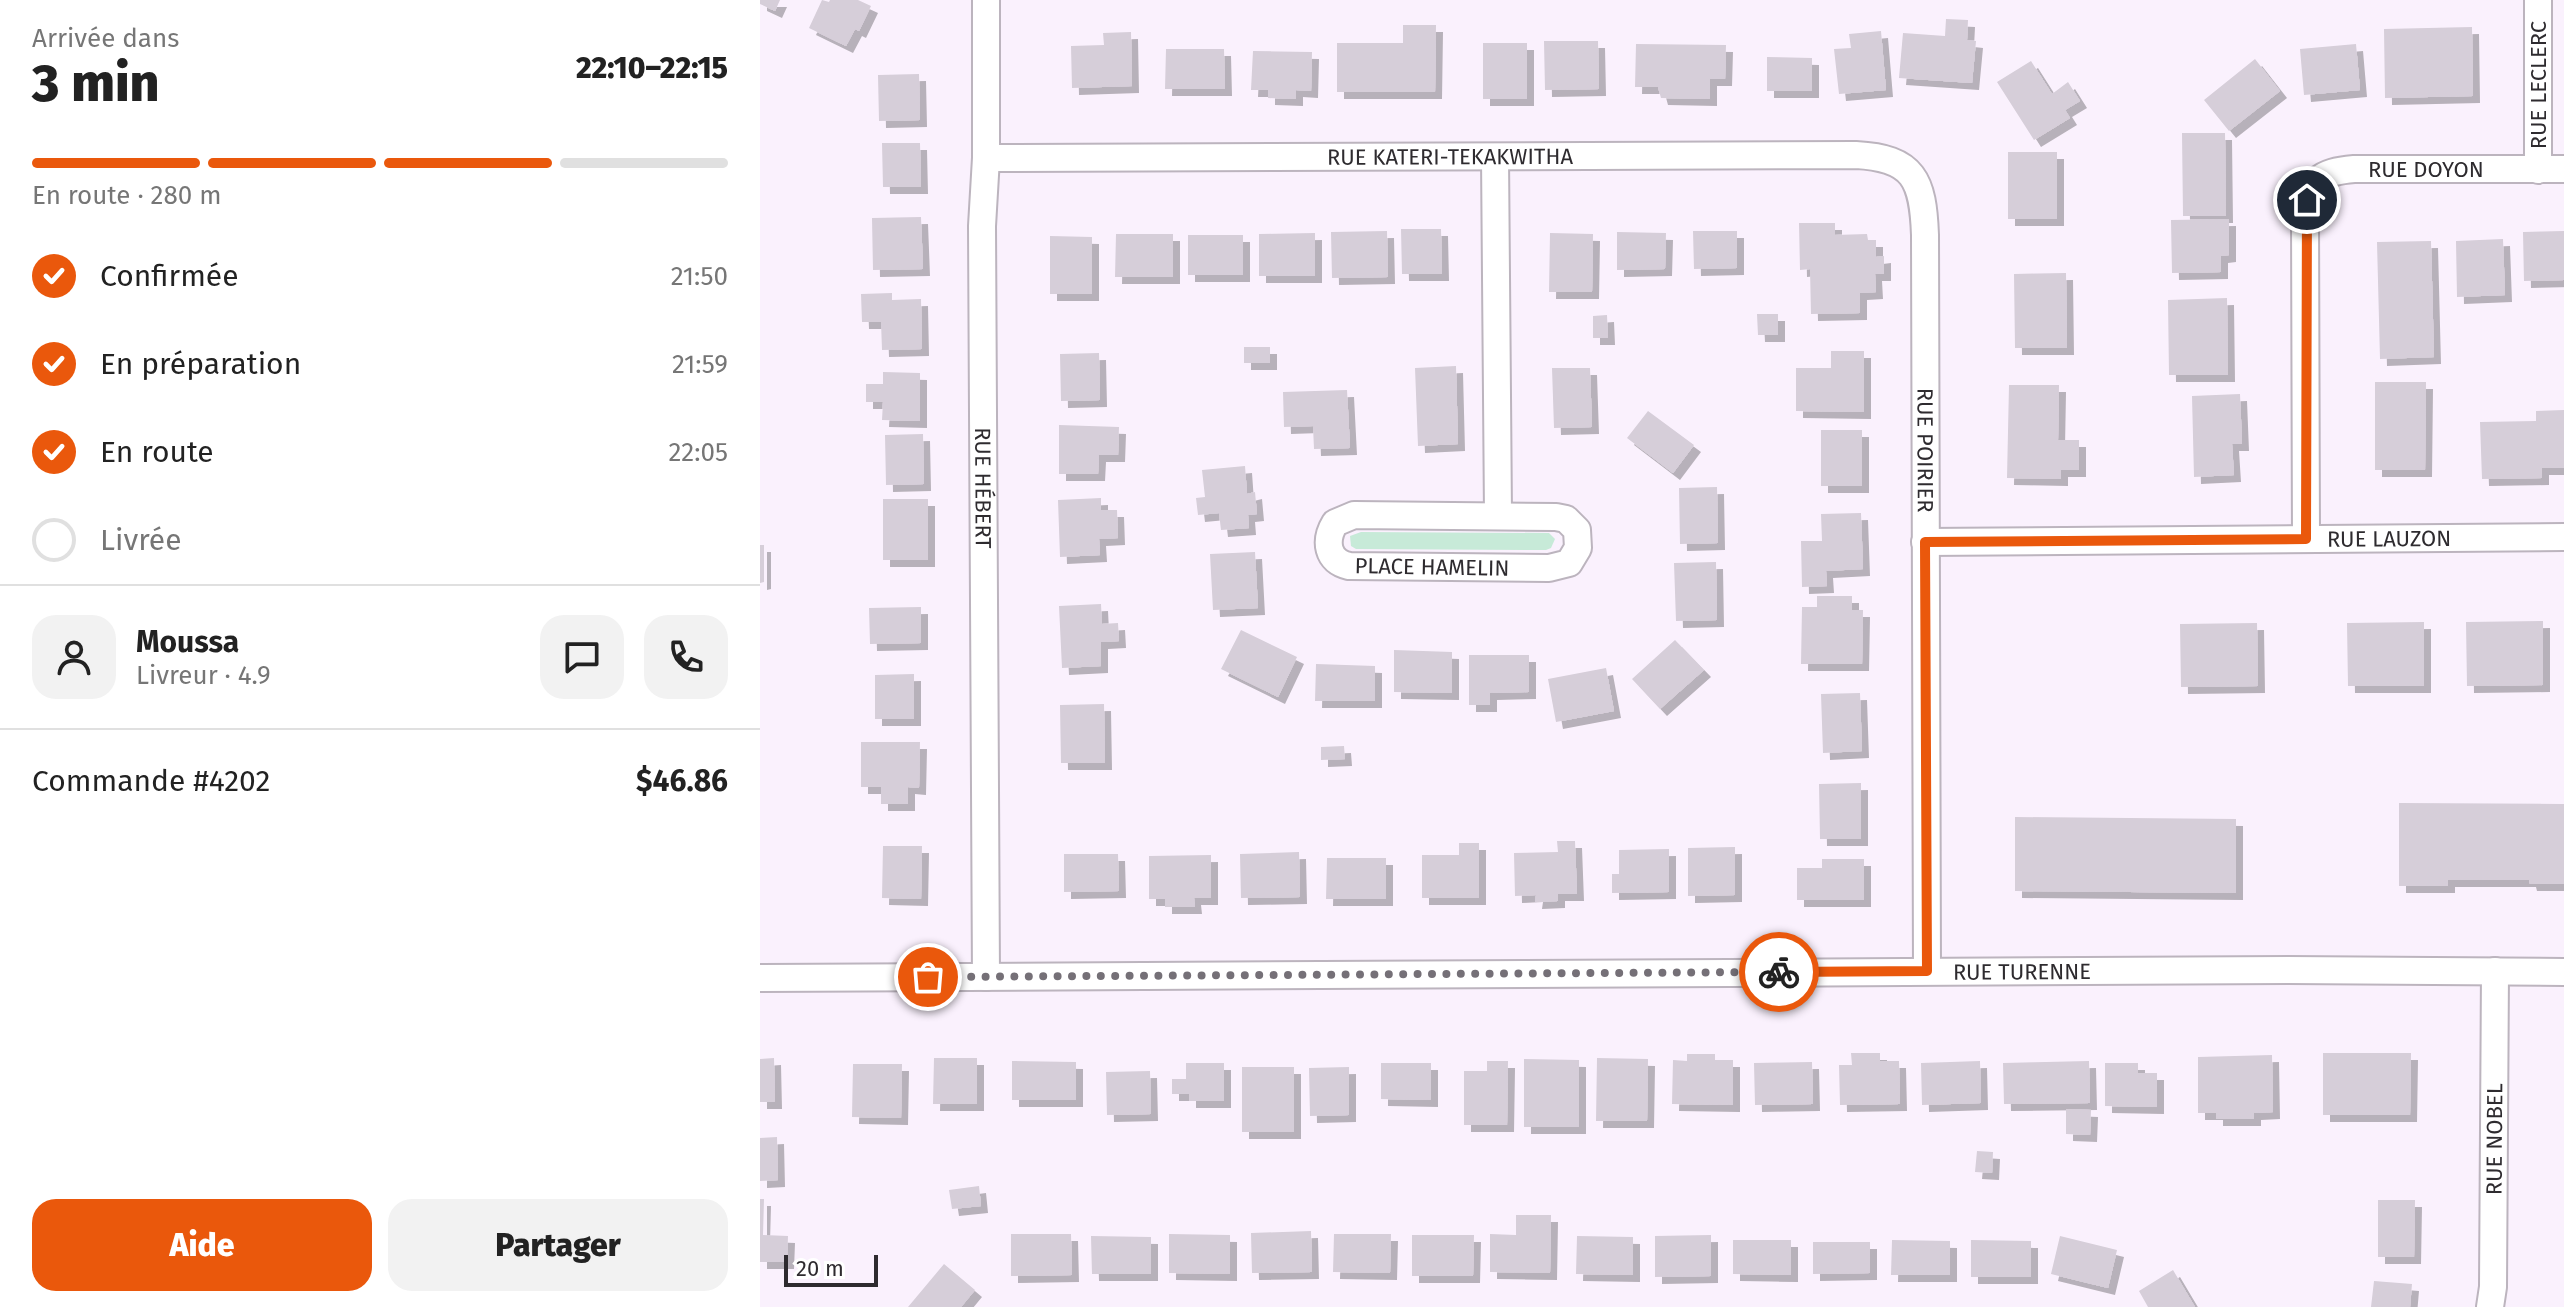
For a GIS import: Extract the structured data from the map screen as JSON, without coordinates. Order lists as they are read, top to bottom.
{
  "streets": {
    "street": [
      "RUE LECLERC",
      "RUE KATERI-TEKAKWITHA",
      "RUE DOYON",
      "RUE POIRIER",
      "RUE HÉBERT",
      "RUE LAUZON",
      "PLACE HAMELIN",
      "RUE TURENNE",
      "RUE NOBEL"
    ]
  },
  "crossings": [
    ["RUE LECLERC", "RUE DOYON"],
    ["RUE KATERI-TEKAKWITHA", "RUE POIRIER"],
    ["RUE KATERI-TEKAKWITHA", "RUE HÉBERT"],
    ["RUE DOYON", "RUE LAUZON"],
    ["RUE POIRIER", "RUE LAUZON"],
    ["RUE POIRIER", "RUE TURENNE"],
    ["RUE HÉBERT", "RUE TURENNE"],
    ["RUE TURENNE", "RUE NOBEL"]
  ],
  "scale_bar": "20 m",
  "page": {
    "heading": ["3 min", "Arrivée dans", "22:10–22:15"],
    "panel": [
      "Moussa",
      "Livreur · 4.9",
      "Commande #4202",
      "$46.86"
    ],
    "bar": "En route · 280 m",
    "list": [
      ["Confirmée", "21:50"],
      ["En préparation", "21:59"],
      ["En route", "22:05"],
      "Livrée"
    ],
    "buttons": ["Aide", "Partager"],
    "scale": "20 m"
  }
}
